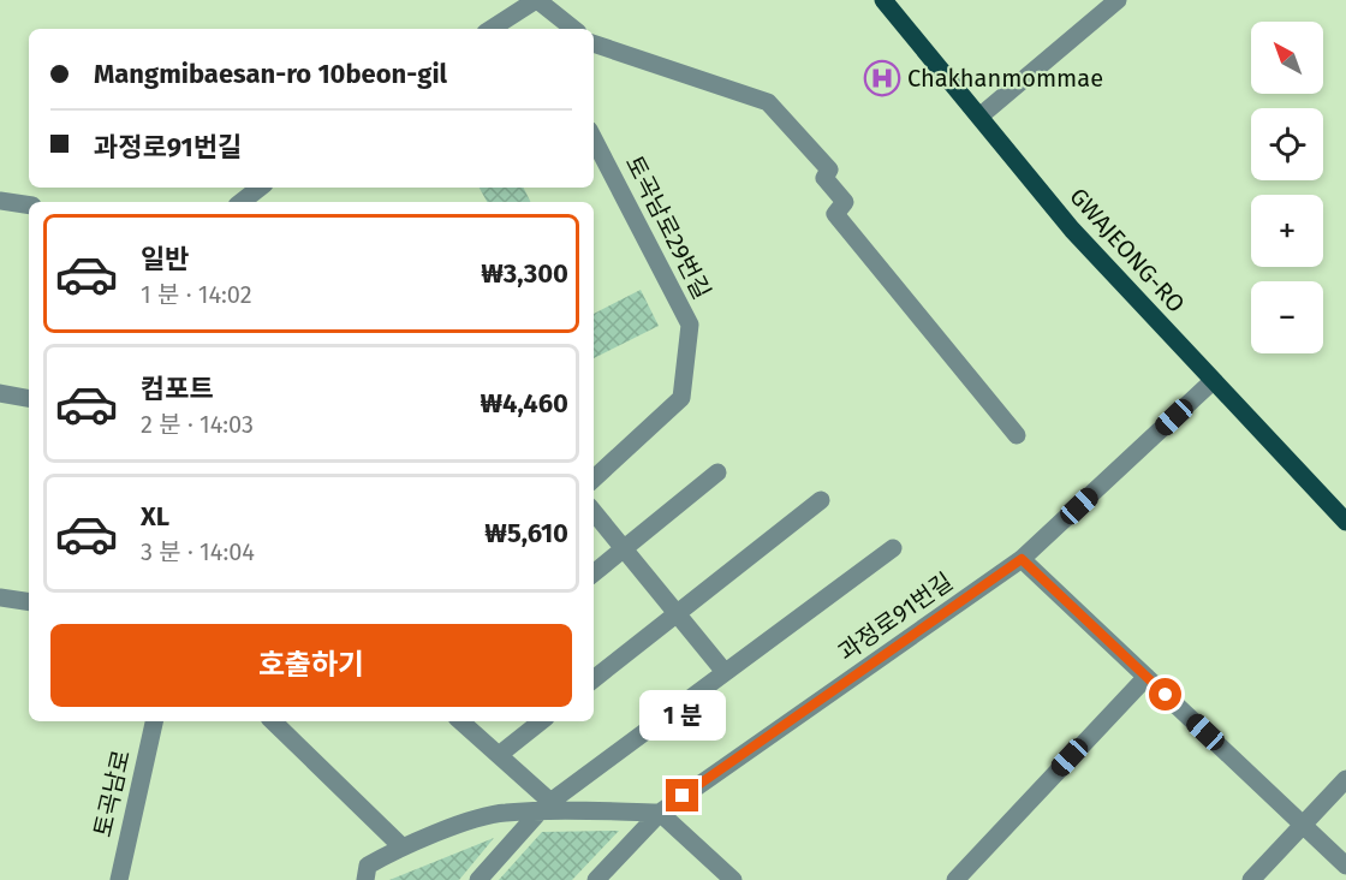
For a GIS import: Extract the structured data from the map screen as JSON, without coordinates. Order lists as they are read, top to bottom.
{
  "streets": {
    "main road": ["GWAJEONG-RO"],
    "street": ["토곡남로29번길", "과정로91번길", "토곡남로"]
  },
  "crossings": [
    ["GWAJEONG-RO", "과정로91번길"]
  ],
  "places": {
    "hospital": ["Chakhanmommae"]
  },
  "north": "top left",
  "page": {
    "map_buttons": ["+", "−"],
    "banner": ["Mangmibaesan-ro 10beon-gil", "과정로91번길"],
    "list": [
      {
        "name": "일반",
        "note": "1 분 · 14:02",
        "value": "₩3,300"
      },
      {
        "name": "컴포트",
        "note": "2 분 · 14:03",
        "value": "₩4,460"
      },
      {
        "name": "XL",
        "note": "3 분 · 14:04",
        "value": "₩5,610"
      }
    ],
    "buttons": "호출하기",
    "bubble": "1 분"
  }
}
